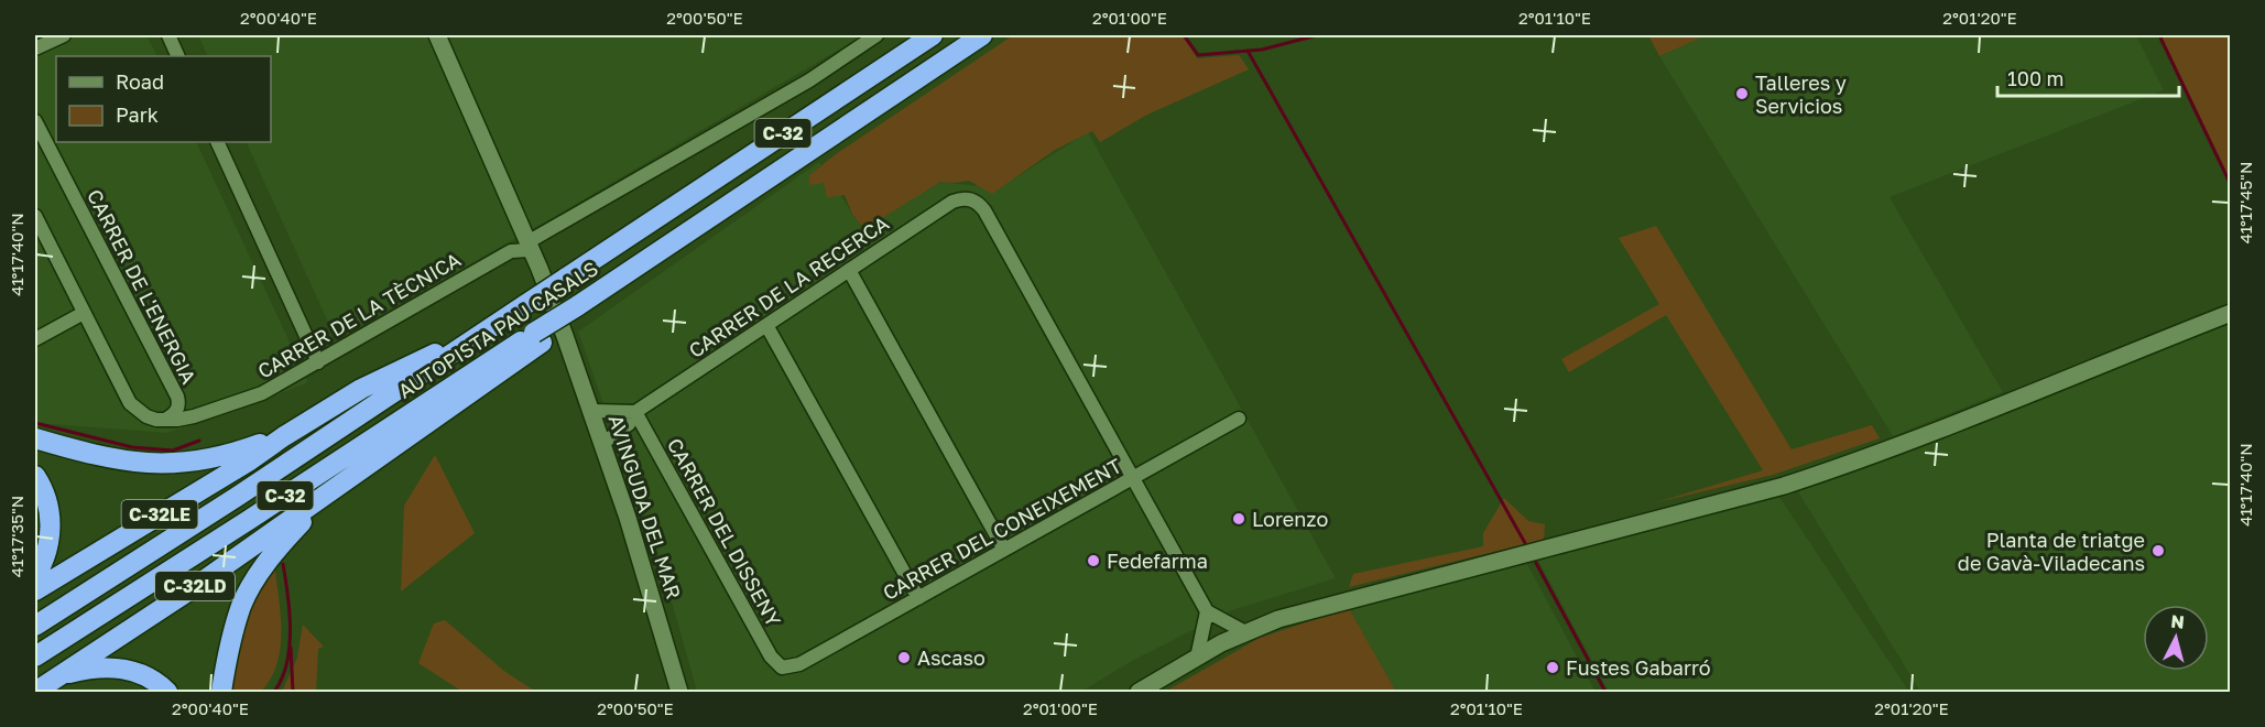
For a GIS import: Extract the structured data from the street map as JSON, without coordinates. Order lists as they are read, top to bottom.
{
  "streets": {
    "highway": [
      "C-32",
      "AUTOPISTA PAU CASALS",
      "C-32LE",
      "C-32LD"
    ],
    "main road": ["AVINGUDA DEL MAR"],
    "street": [
      "CARRER DE L'ENERGIA",
      "CARRER DE LA RECERCA",
      "CARRER DE LA TÈCNICA",
      "CARRER DEL CONEIXEMENT",
      "CARRER DEL DISSENY"
    ]
  },
  "crossings": [
    ["CARRER DE L'ENERGIA", "CARRER DE LA TÈCNICA"],
    ["CARRER DE LA RECERCA", "AVINGUDA DEL MAR"],
    ["CARRER DE LA RECERCA", "CARRER DEL CONEIXEMENT"],
    ["CARRER DE LA RECERCA", "CARRER DEL DISSENY"],
    ["CARRER DE LA TÈCNICA", "AVINGUDA DEL MAR"],
    ["AUTOPISTA PAU CASALS", "C-32LE"],
    ["AUTOPISTA PAU CASALS", "C-32LD"],
    ["CARRER DEL CONEIXEMENT", "CARRER DEL DISSENY"]
  ],
  "places": [
    "Talleres y Servicios",
    "Lorenzo",
    "Planta de triatge de Gavà-Viladecans",
    "Fedefarma",
    "Ascaso",
    "Fustes Gabarró"
  ],
  "legend": ["Road", "Park"],
  "scale_bar": "100 m",
  "north": "top",
  "coordinates": [
    "2°00'40\"E",
    "2°00'50\"E",
    "2°01'00\"E",
    "2°01'10\"E",
    "2°01'20\"E",
    "41°17'45\"N",
    "41°17'40\"N",
    "41°17'35\"N"
  ]
}
